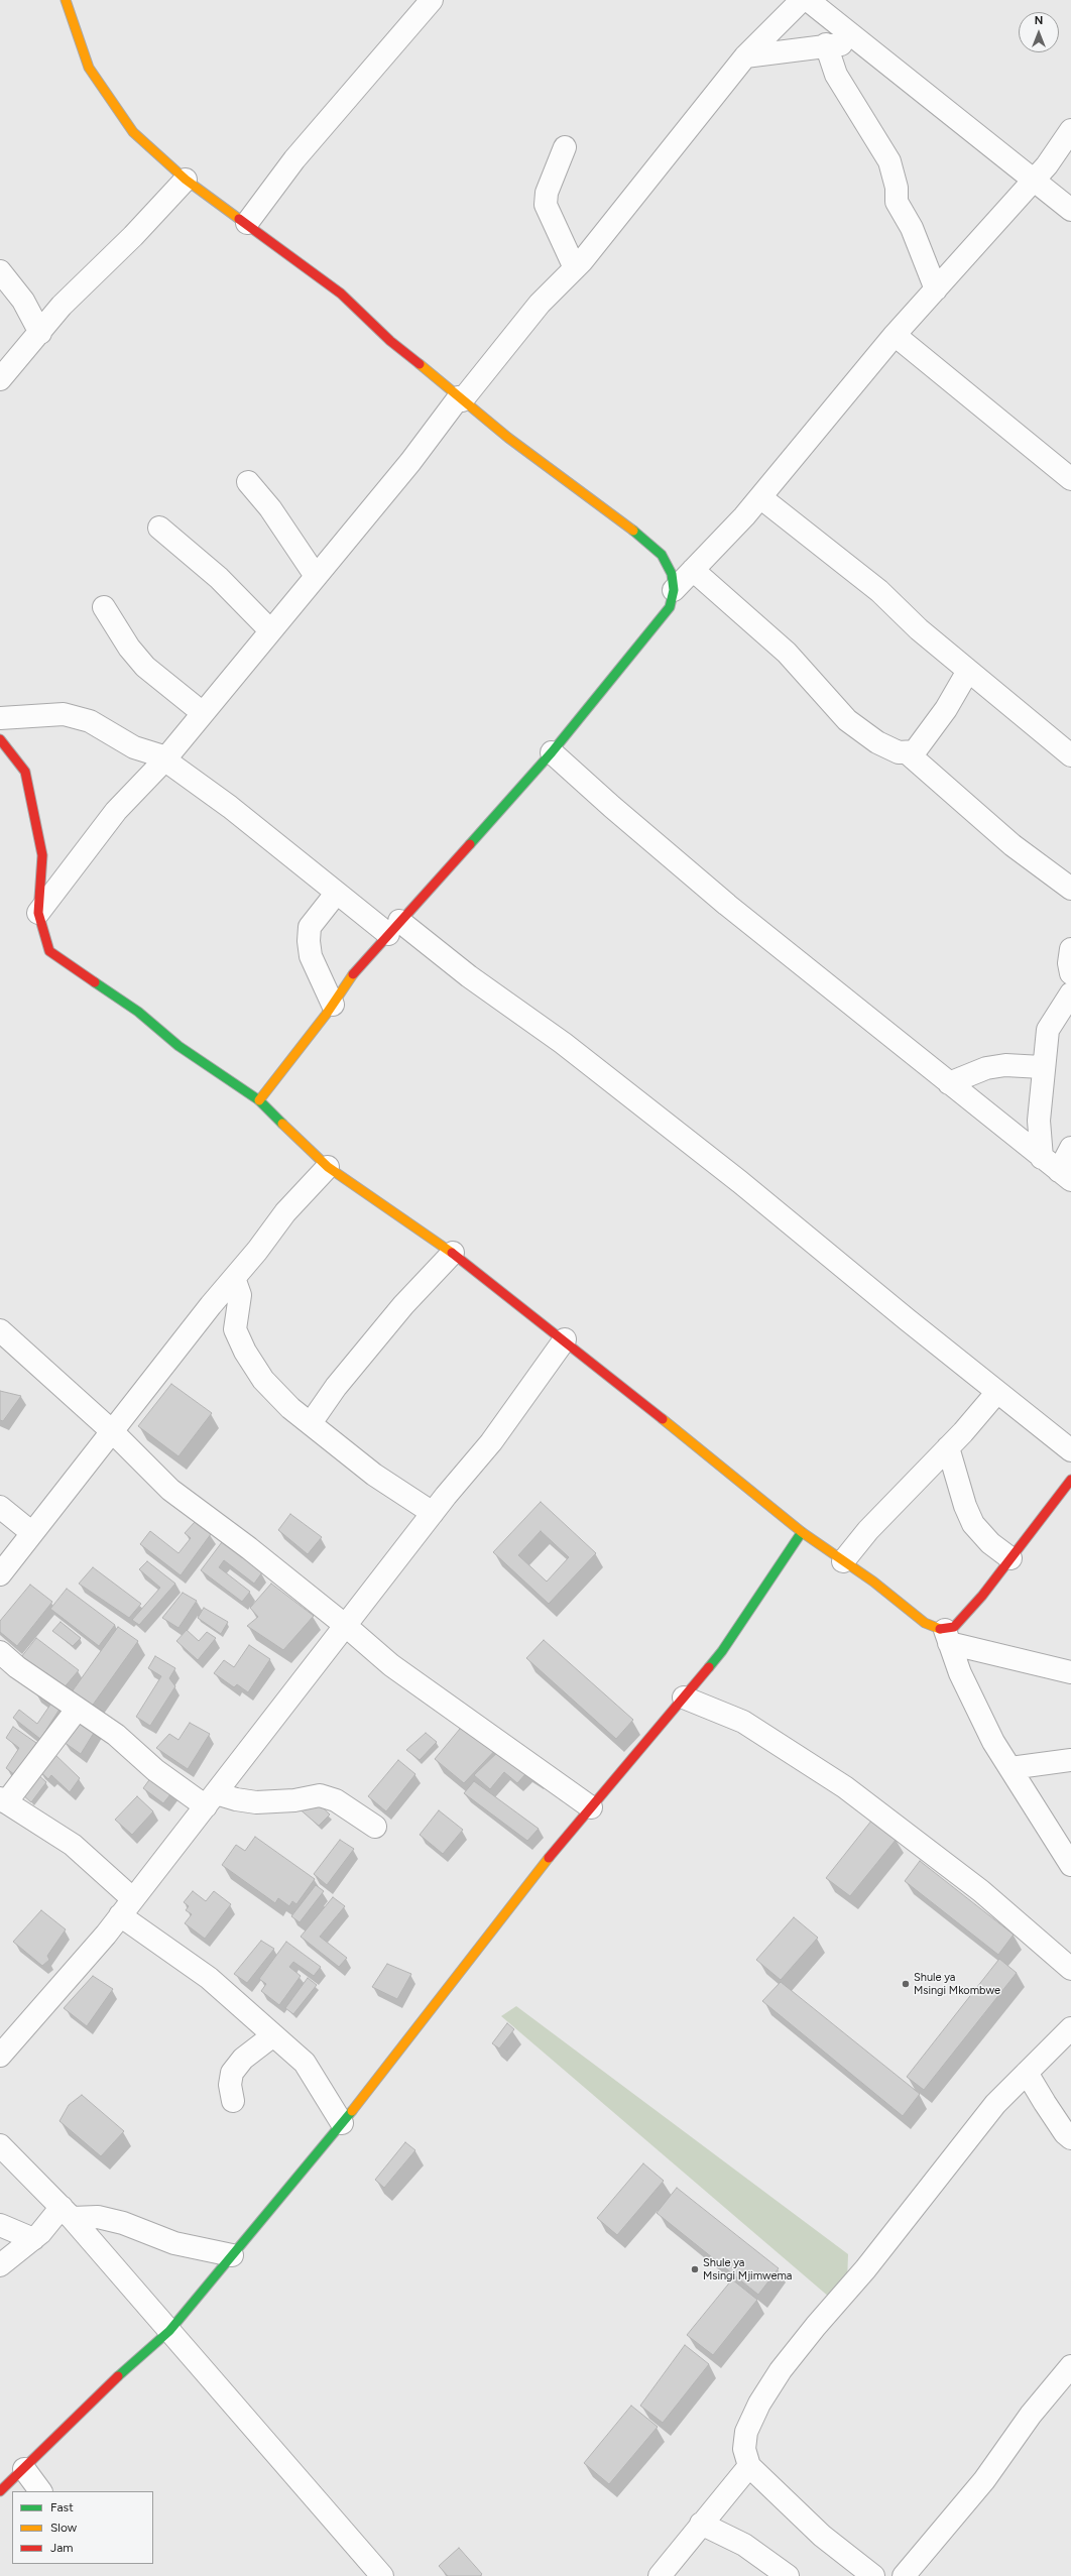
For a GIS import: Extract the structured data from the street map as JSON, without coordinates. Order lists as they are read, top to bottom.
{
  "places": ["Shule ya Msingi Mkombwe", "Shule ya Msingi Mjimwema"],
  "legend": ["Fast", "Slow", "Jam"],
  "north": "top"
}
